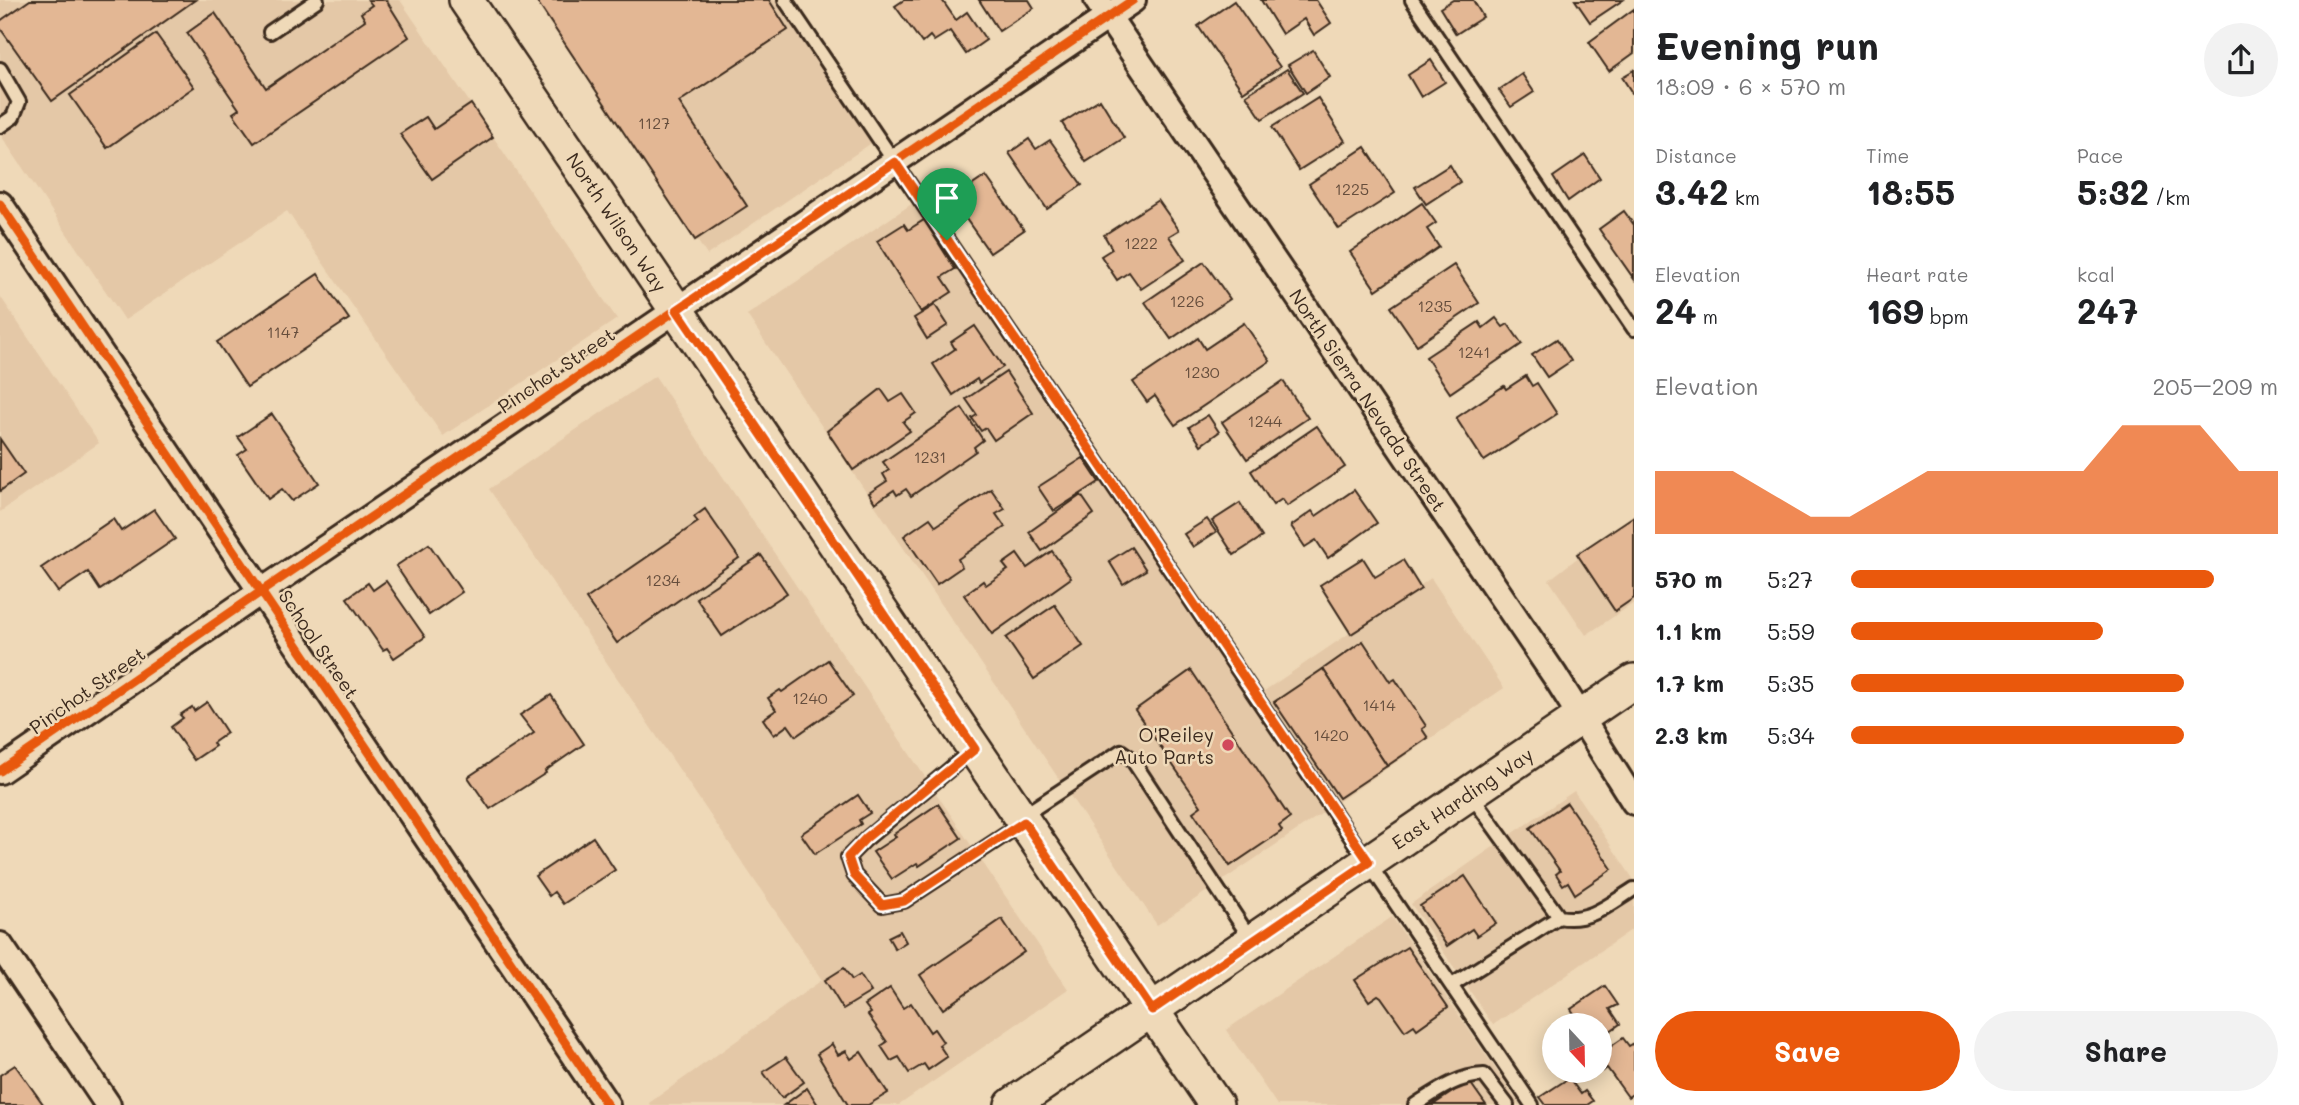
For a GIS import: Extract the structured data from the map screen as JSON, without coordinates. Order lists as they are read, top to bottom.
{
  "streets": {
    "main road": ["North Wilson Way", "East Harding Way"],
    "street": ["Pinchot Street", "North Sierra Nevada Street", "School Street"]
  },
  "crossings": [
    ["North Wilson Way", "Pinchot Street"],
    ["North Wilson Way", "East Harding Way"],
    ["Pinchot Street", "North Sierra Nevada Street"],
    ["Pinchot Street", "School Street"],
    ["North Sierra Nevada Street", "East Harding Way"]
  ],
  "places": ["O'Reiley Auto Parts"],
  "house_numbers": [
    "1127",
    "1225",
    "1222",
    "1226",
    "1235",
    "1147",
    "1241",
    "1230",
    "1244",
    "1231",
    "1234",
    "1240",
    "1414",
    "1420"
  ],
  "north": "bottom",
  "page": {
    "heading": ["Evening run", "18:09 · 6 × 570 m"],
    "stats": [
      ["Distance", "3.42 km"],
      ["Time", "18:55"],
      ["Pace", "5:32 /km"],
      ["Elevation", "24 m"],
      ["Heart rate", "169 bpm"],
      ["kcal", "247"]
    ],
    "chart": ["Elevation", "205–209 m"],
    "list": [
      {
        "name": "570 m",
        "note": "5:27"
      },
      {
        "name": "1.1 km",
        "note": "5:59"
      },
      {
        "name": "1.7 km",
        "note": "5:35"
      },
      {
        "name": "2.3 km",
        "note": "5:34"
      }
    ],
    "buttons": ["Save", "Share"]
  }
}
